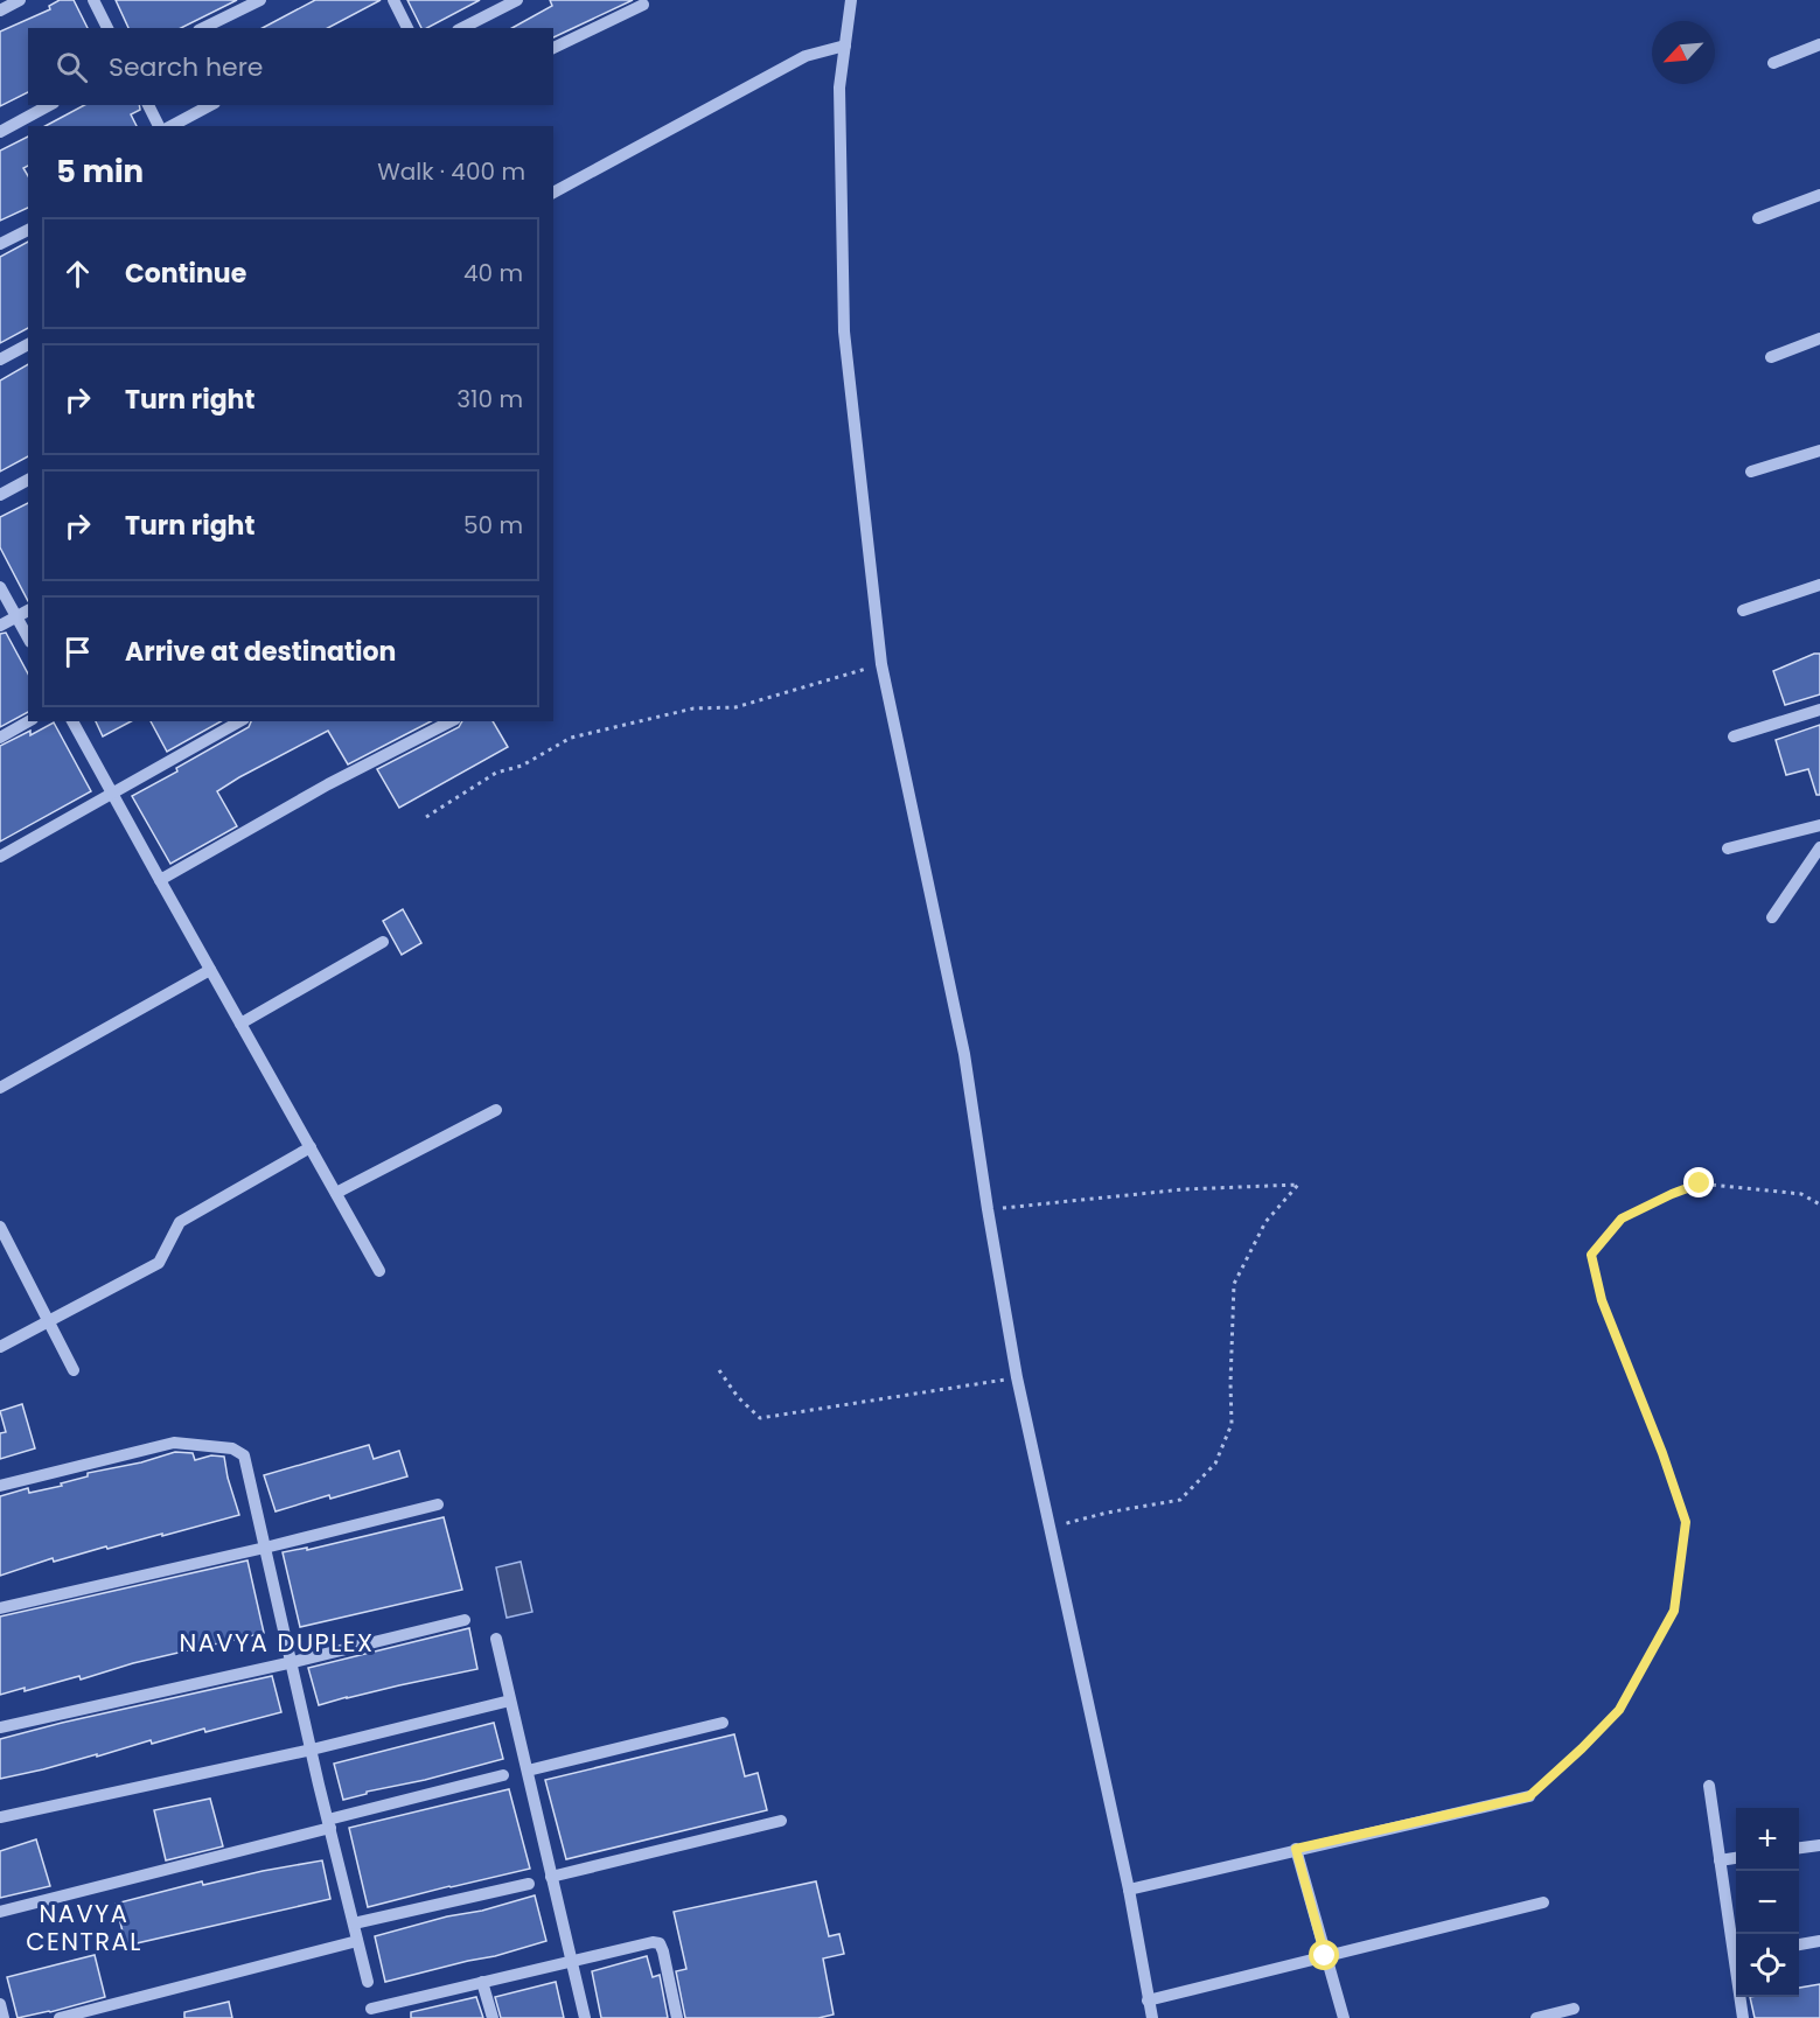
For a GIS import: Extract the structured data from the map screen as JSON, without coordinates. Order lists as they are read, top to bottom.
{
  "districts": ["NAVYA DUPLEX", "NAVYA CENTRAL"],
  "north": "bottom left",
  "page": {
    "search": "Search here",
    "heading": ["5 min", "Walk · 400 m"],
    "list": [
      ["Continue", "40 m"],
      ["Turn right", "310 m"],
      ["Turn right", "50 m"],
      "Arrive at destination"
    ],
    "map_buttons": ["+", "−"]
  }
}
